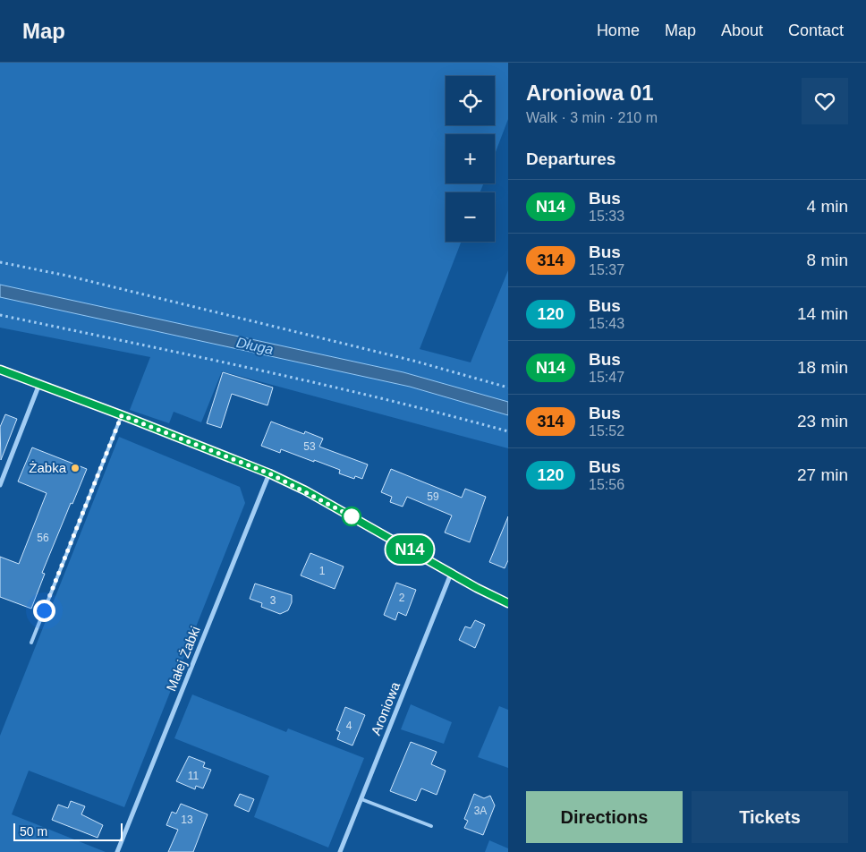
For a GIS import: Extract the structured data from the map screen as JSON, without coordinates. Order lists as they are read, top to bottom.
{
  "streets": {
    "street": ["Małej Żabki", "Aroniowa"]
  },
  "water": ["Długa"],
  "places": ["Żabka"],
  "lines": ["bus line N14"],
  "house_numbers": [
    "53",
    "59",
    "56",
    "1",
    "2",
    "3",
    "4",
    "11",
    "3A",
    "13"
  ],
  "scale_bar": "50 m",
  "page": {
    "header": "Map",
    "nav": [
      "Home",
      "Map",
      "About",
      "Contact"
    ],
    "on_map": "N14",
    "heading": [
      ["Aroniowa 01", "Walk · 3 min · 210 m"],
      "Departures"
    ],
    "map_buttons": ["+", "−"],
    "list": [
      {
        "mark": "N14",
        "name": "Bus",
        "note": "15:33",
        "value": "4 min"
      },
      {
        "mark": "314",
        "name": "Bus",
        "note": "15:37",
        "value": "8 min"
      },
      {
        "mark": "120",
        "name": "Bus",
        "note": "15:43",
        "value": "14 min"
      },
      {
        "mark": "N14",
        "name": "Bus",
        "note": "15:47",
        "value": "18 min"
      },
      {
        "mark": "314",
        "name": "Bus",
        "note": "15:52",
        "value": "23 min"
      },
      {
        "mark": "120",
        "name": "Bus",
        "note": "15:56",
        "value": "27 min"
      }
    ],
    "buttons": ["Directions", "Tickets"],
    "scale": "50 m"
  }
}
